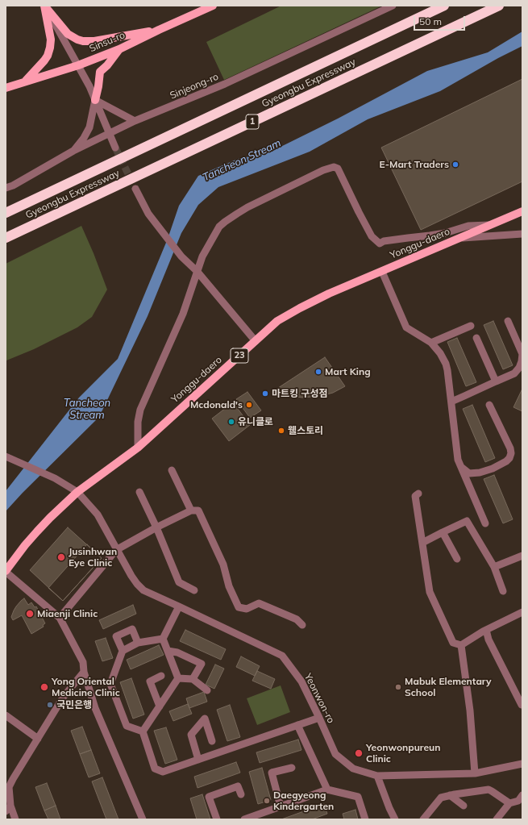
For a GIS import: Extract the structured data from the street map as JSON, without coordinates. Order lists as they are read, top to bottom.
{
  "streets": {
    "highway": ["Gyeongbu Expressway", "1"],
    "main road": ["Sinsu-ro", "Yonggu-daero", "23"],
    "street": ["Sinjeong-ro", "Yeonwon-ro"]
  },
  "crossings": [
    ["Yonggu-daero", "Yeonwon-ro"]
  ],
  "water": ["Tancheon Stream"],
  "places": [
    "E-Mart Traders",
    "Mart King",
    "마트킹 구성점",
    "Mcdonald's",
    "유니클로",
    "웰스토리",
    "Jusinhwan Eye Clinic",
    "Miaenji Clinic",
    "Yong Oriental Medicine Clinic",
    "Mabuk Elementary School",
    "국민은행",
    "Yeonwonpureun Clinic",
    "Daegyeong Kindergarten"
  ],
  "scale_bar": "50 m"
}
